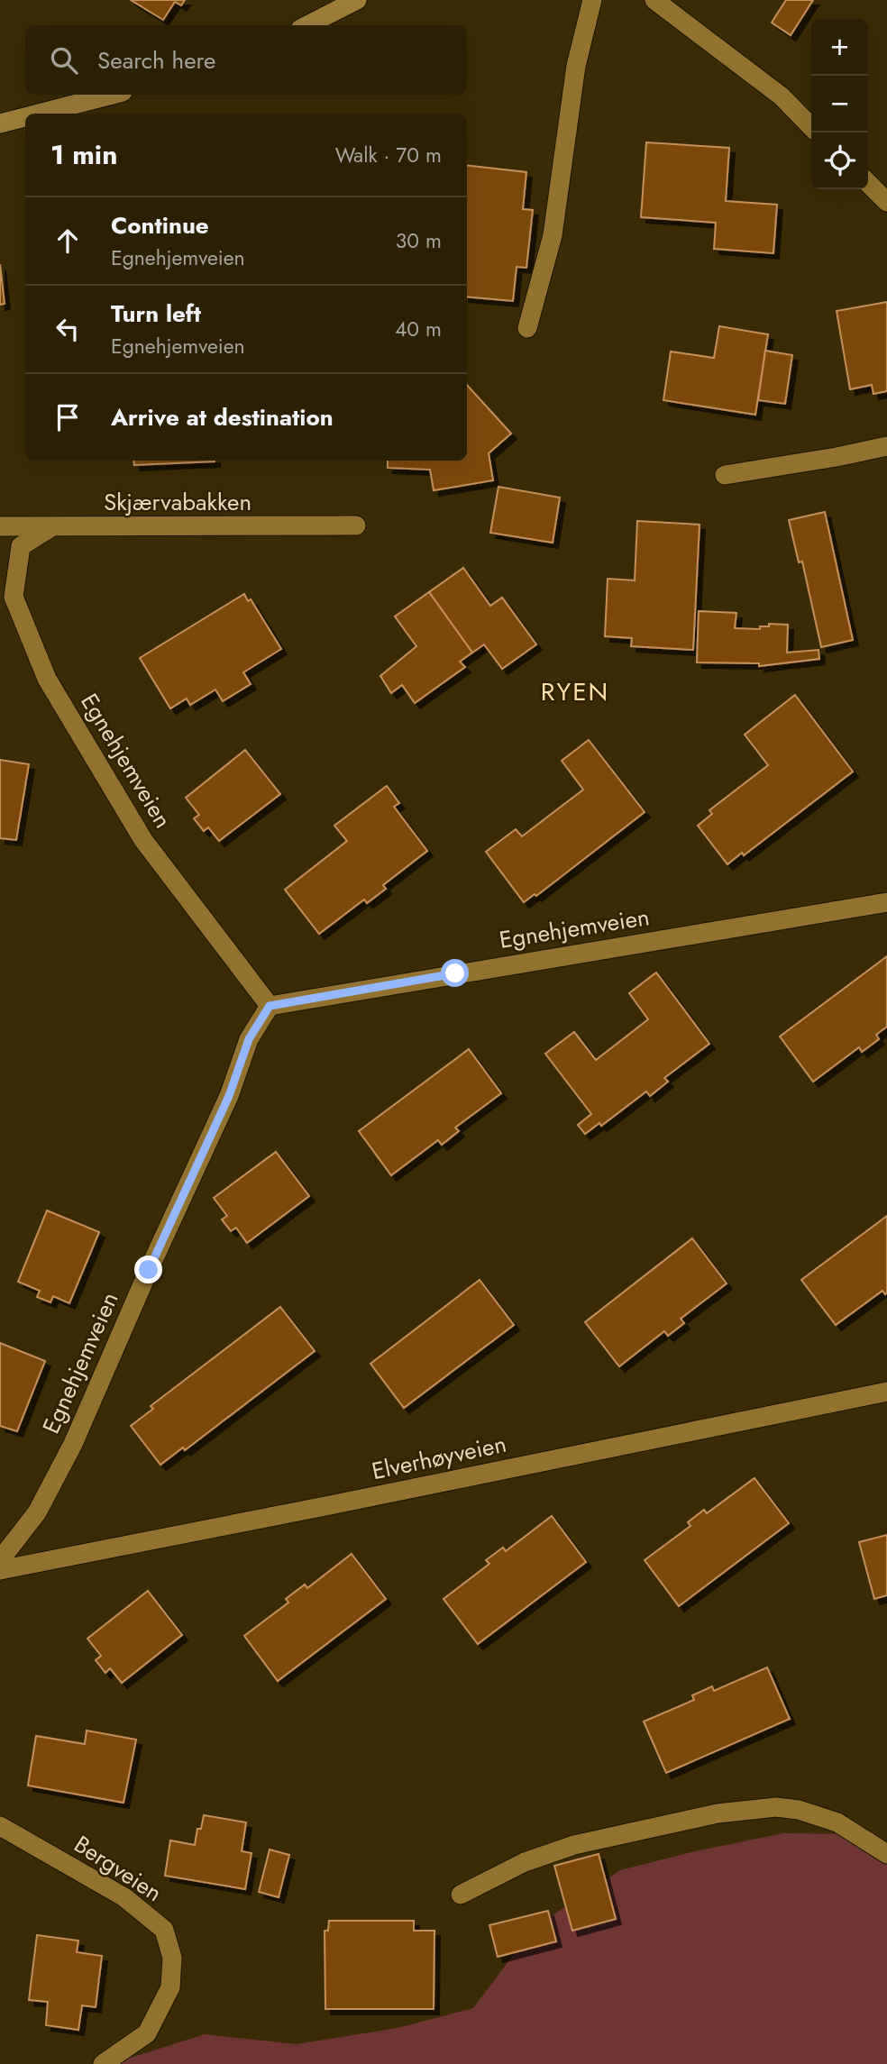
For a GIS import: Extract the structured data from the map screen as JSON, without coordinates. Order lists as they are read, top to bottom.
{
  "streets": {
    "street": [
      "Skjærvabakken",
      "Egnehjemveien",
      "Elverhøyveien",
      "Bergveien"
    ]
  },
  "crossings": [
    ["Skjærvabakken", "Egnehjemveien"]
  ],
  "districts": ["RYEN"],
  "page": {
    "map_buttons": ["+", "−"],
    "search": "Search here",
    "heading": ["1 min", "Walk · 70 m"],
    "list": [
      ["Continue", "Egnehjemveien", "30 m"],
      ["Turn left", "Egnehjemveien", "40 m"],
      "Arrive at destination"
    ]
  }
}
